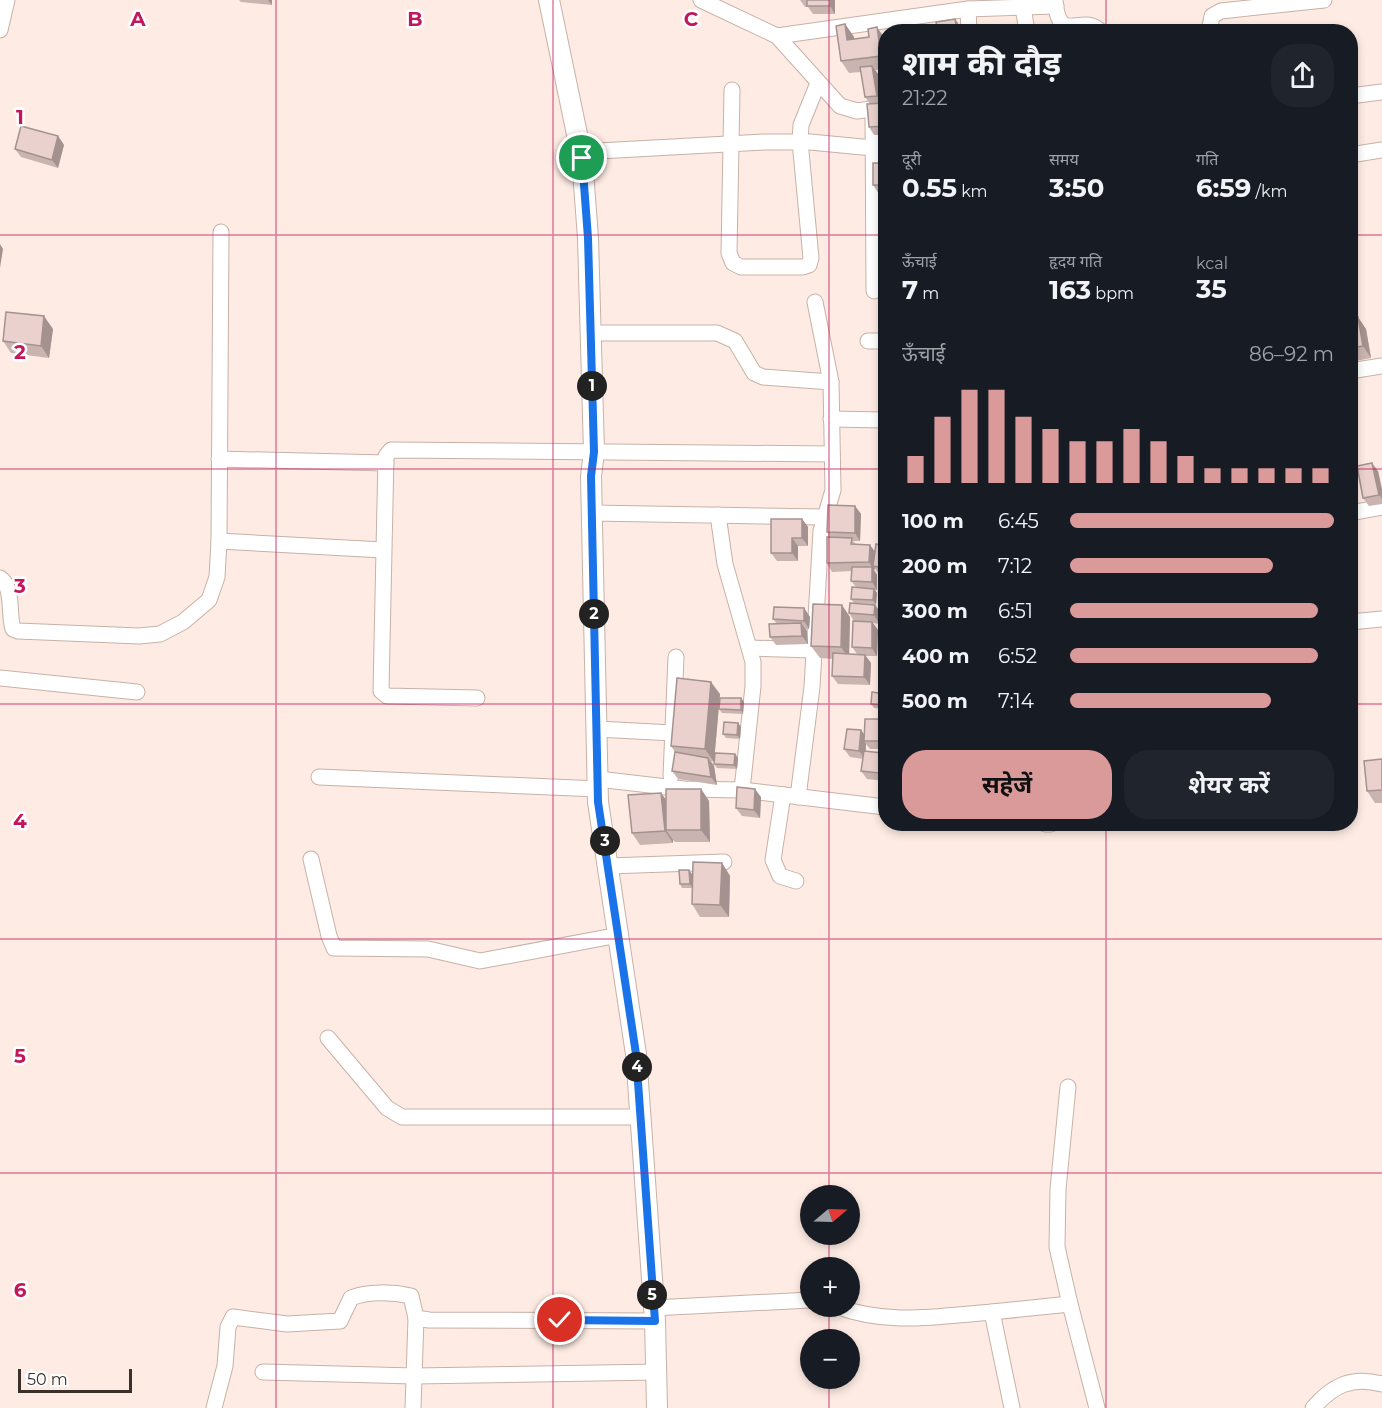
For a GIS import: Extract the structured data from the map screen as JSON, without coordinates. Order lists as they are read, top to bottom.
{
  "scale_bar": "50 m",
  "north": "right",
  "page": {
    "heading": ["शाम की दौड़", "21:22"],
    "stats": [
      ["दूरी", "0.55 km"],
      ["समय", "3:50"],
      ["गति", "6:59 /km"],
      ["ऊँचाई", "7 m"],
      ["हृदय गति", "163 bpm"],
      ["kcal", "35"]
    ],
    "chart": ["ऊँचाई", "86–92 m"],
    "pins": [
      "1",
      "2",
      "3",
      "4",
      "5"
    ],
    "list": [
      {
        "name": "100 m",
        "note": "6:45"
      },
      {
        "name": "200 m",
        "note": "7:12"
      },
      {
        "name": "300 m",
        "note": "6:51"
      },
      {
        "name": "400 m",
        "note": "6:52"
      },
      {
        "name": "500 m",
        "note": "7:14"
      }
    ],
    "buttons": ["सहेजें", "शेयर करें"],
    "map_buttons": ["+", "−"],
    "scale": "50 m"
  },
  "grid": {
    "columns": ["A", "B", "C"],
    "rows": [
      "1",
      "2",
      "3",
      "4",
      "5",
      "6"
    ]
  }
}
